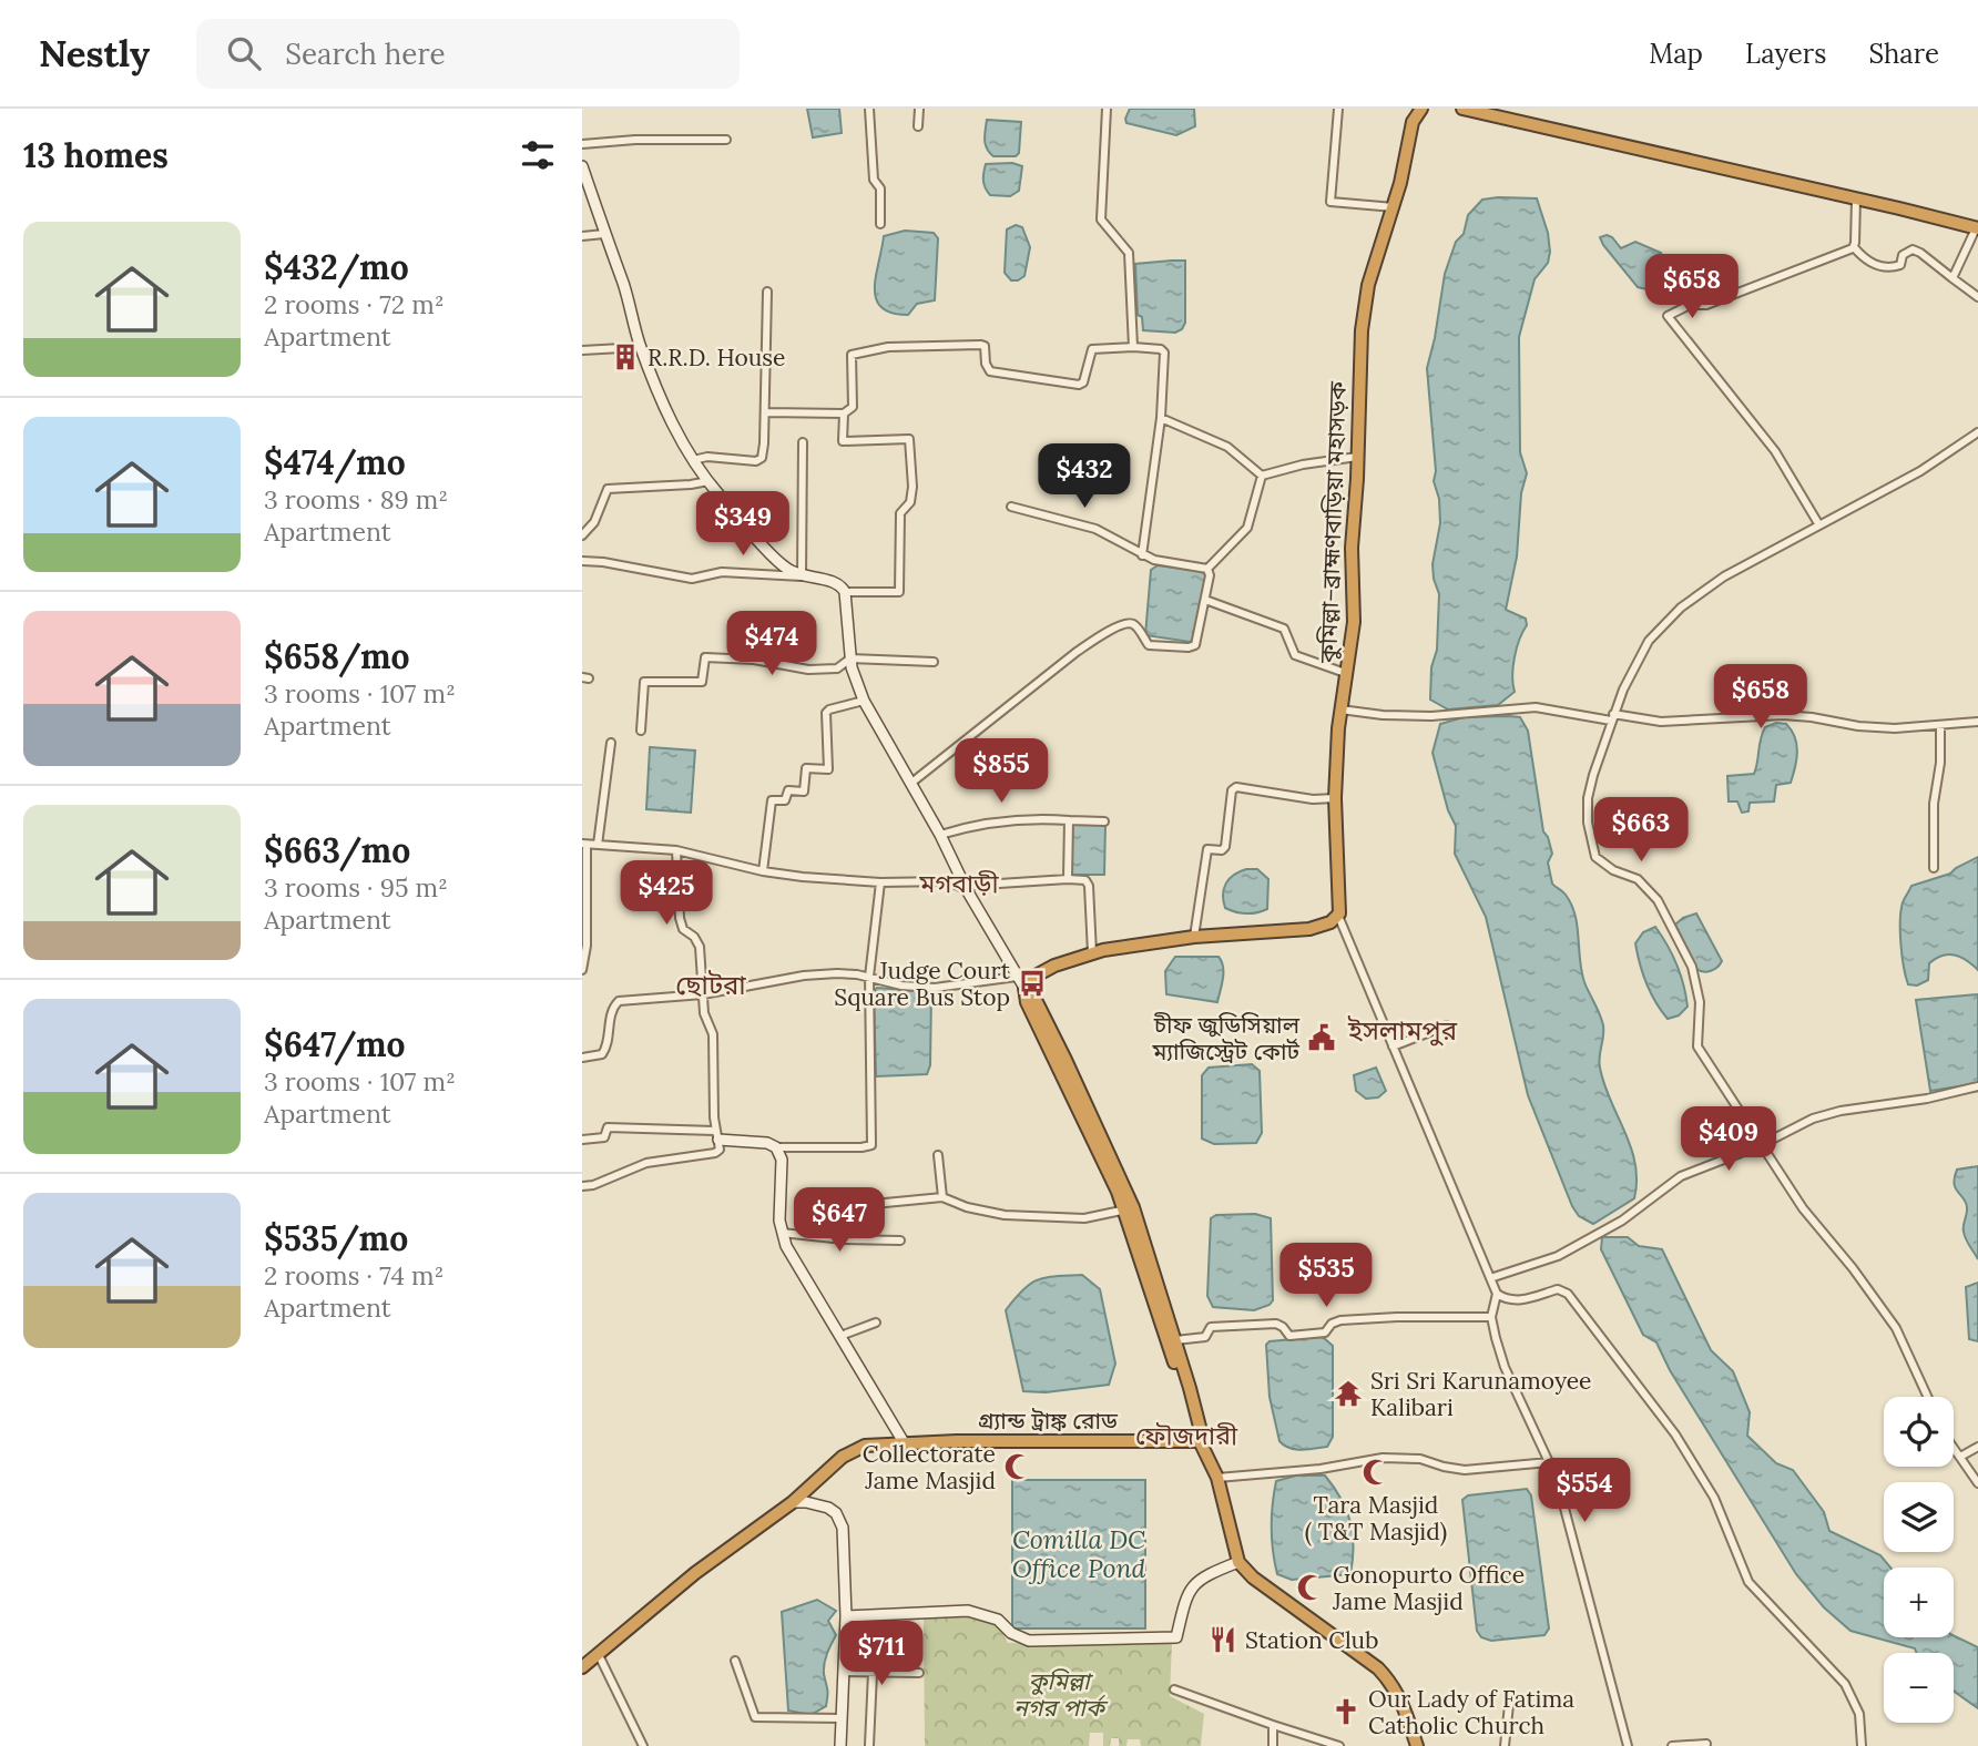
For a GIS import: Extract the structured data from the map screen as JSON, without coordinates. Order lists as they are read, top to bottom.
{
  "streets": {
    "highway": ["কুমিল্লা–ব্রাহ্মণবাড়িয়া মহাসড়ক", "গ্র্যান্ড ট্রাঙ্ক রোড"]
  },
  "districts": [
    "মগবাড়ী",
    "ছোটরা",
    "ইসলামপুর",
    "ফৌজদারী"
  ],
  "water": ["Comilla DC Office Pond"],
  "parks": ["কুমিল্লা নগর পার্ক"],
  "places": {
    "building": ["R.R.D. House"],
    "bus stop": ["Judge Court Square Bus Stop"],
    "public building": ["চীফ জুডিসিয়াল ম্যাজিস্ট্রেট কোর্ট"],
    "temple": ["Sri Sri Karunamoyee Kalibari"],
    "mosque": ["Collectorate Jame Masjid", "Tara Masjid ( T&T Masjid)", "Gonopurto Office Jame Masjid"],
    "restaurant": ["Station Club"],
    "church": ["Our Lady of Fatima Catholic Church"]
  },
  "page": {
    "header": "Nestly",
    "search": "Search here",
    "nav": ["Map", "Layers", "Share"],
    "heading": "13 homes",
    "list": [
      {
        "name": "$432/mo",
        "note": "2 rooms · 72 m² · Apartment"
      },
      {
        "name": "$474/mo",
        "note": "3 rooms · 89 m² · Apartment"
      },
      {
        "name": "$658/mo",
        "note": "3 rooms · 107 m² · Apartment"
      },
      {
        "name": "$663/mo",
        "note": "3 rooms · 95 m² · Apartment"
      },
      {
        "name": "$647/mo",
        "note": "3 rooms · 107 m² · Apartment"
      },
      {
        "name": "$535/mo",
        "note": "2 rooms · 74 m² · Apartment"
      }
    ],
    "price": [
      "$658",
      "$432",
      "$349",
      "$474",
      "$658",
      "$855",
      "$663",
      "$425",
      "$409",
      "$647",
      "$535",
      "$554",
      "$711"
    ],
    "map_buttons": ["+", "−"]
  }
}
